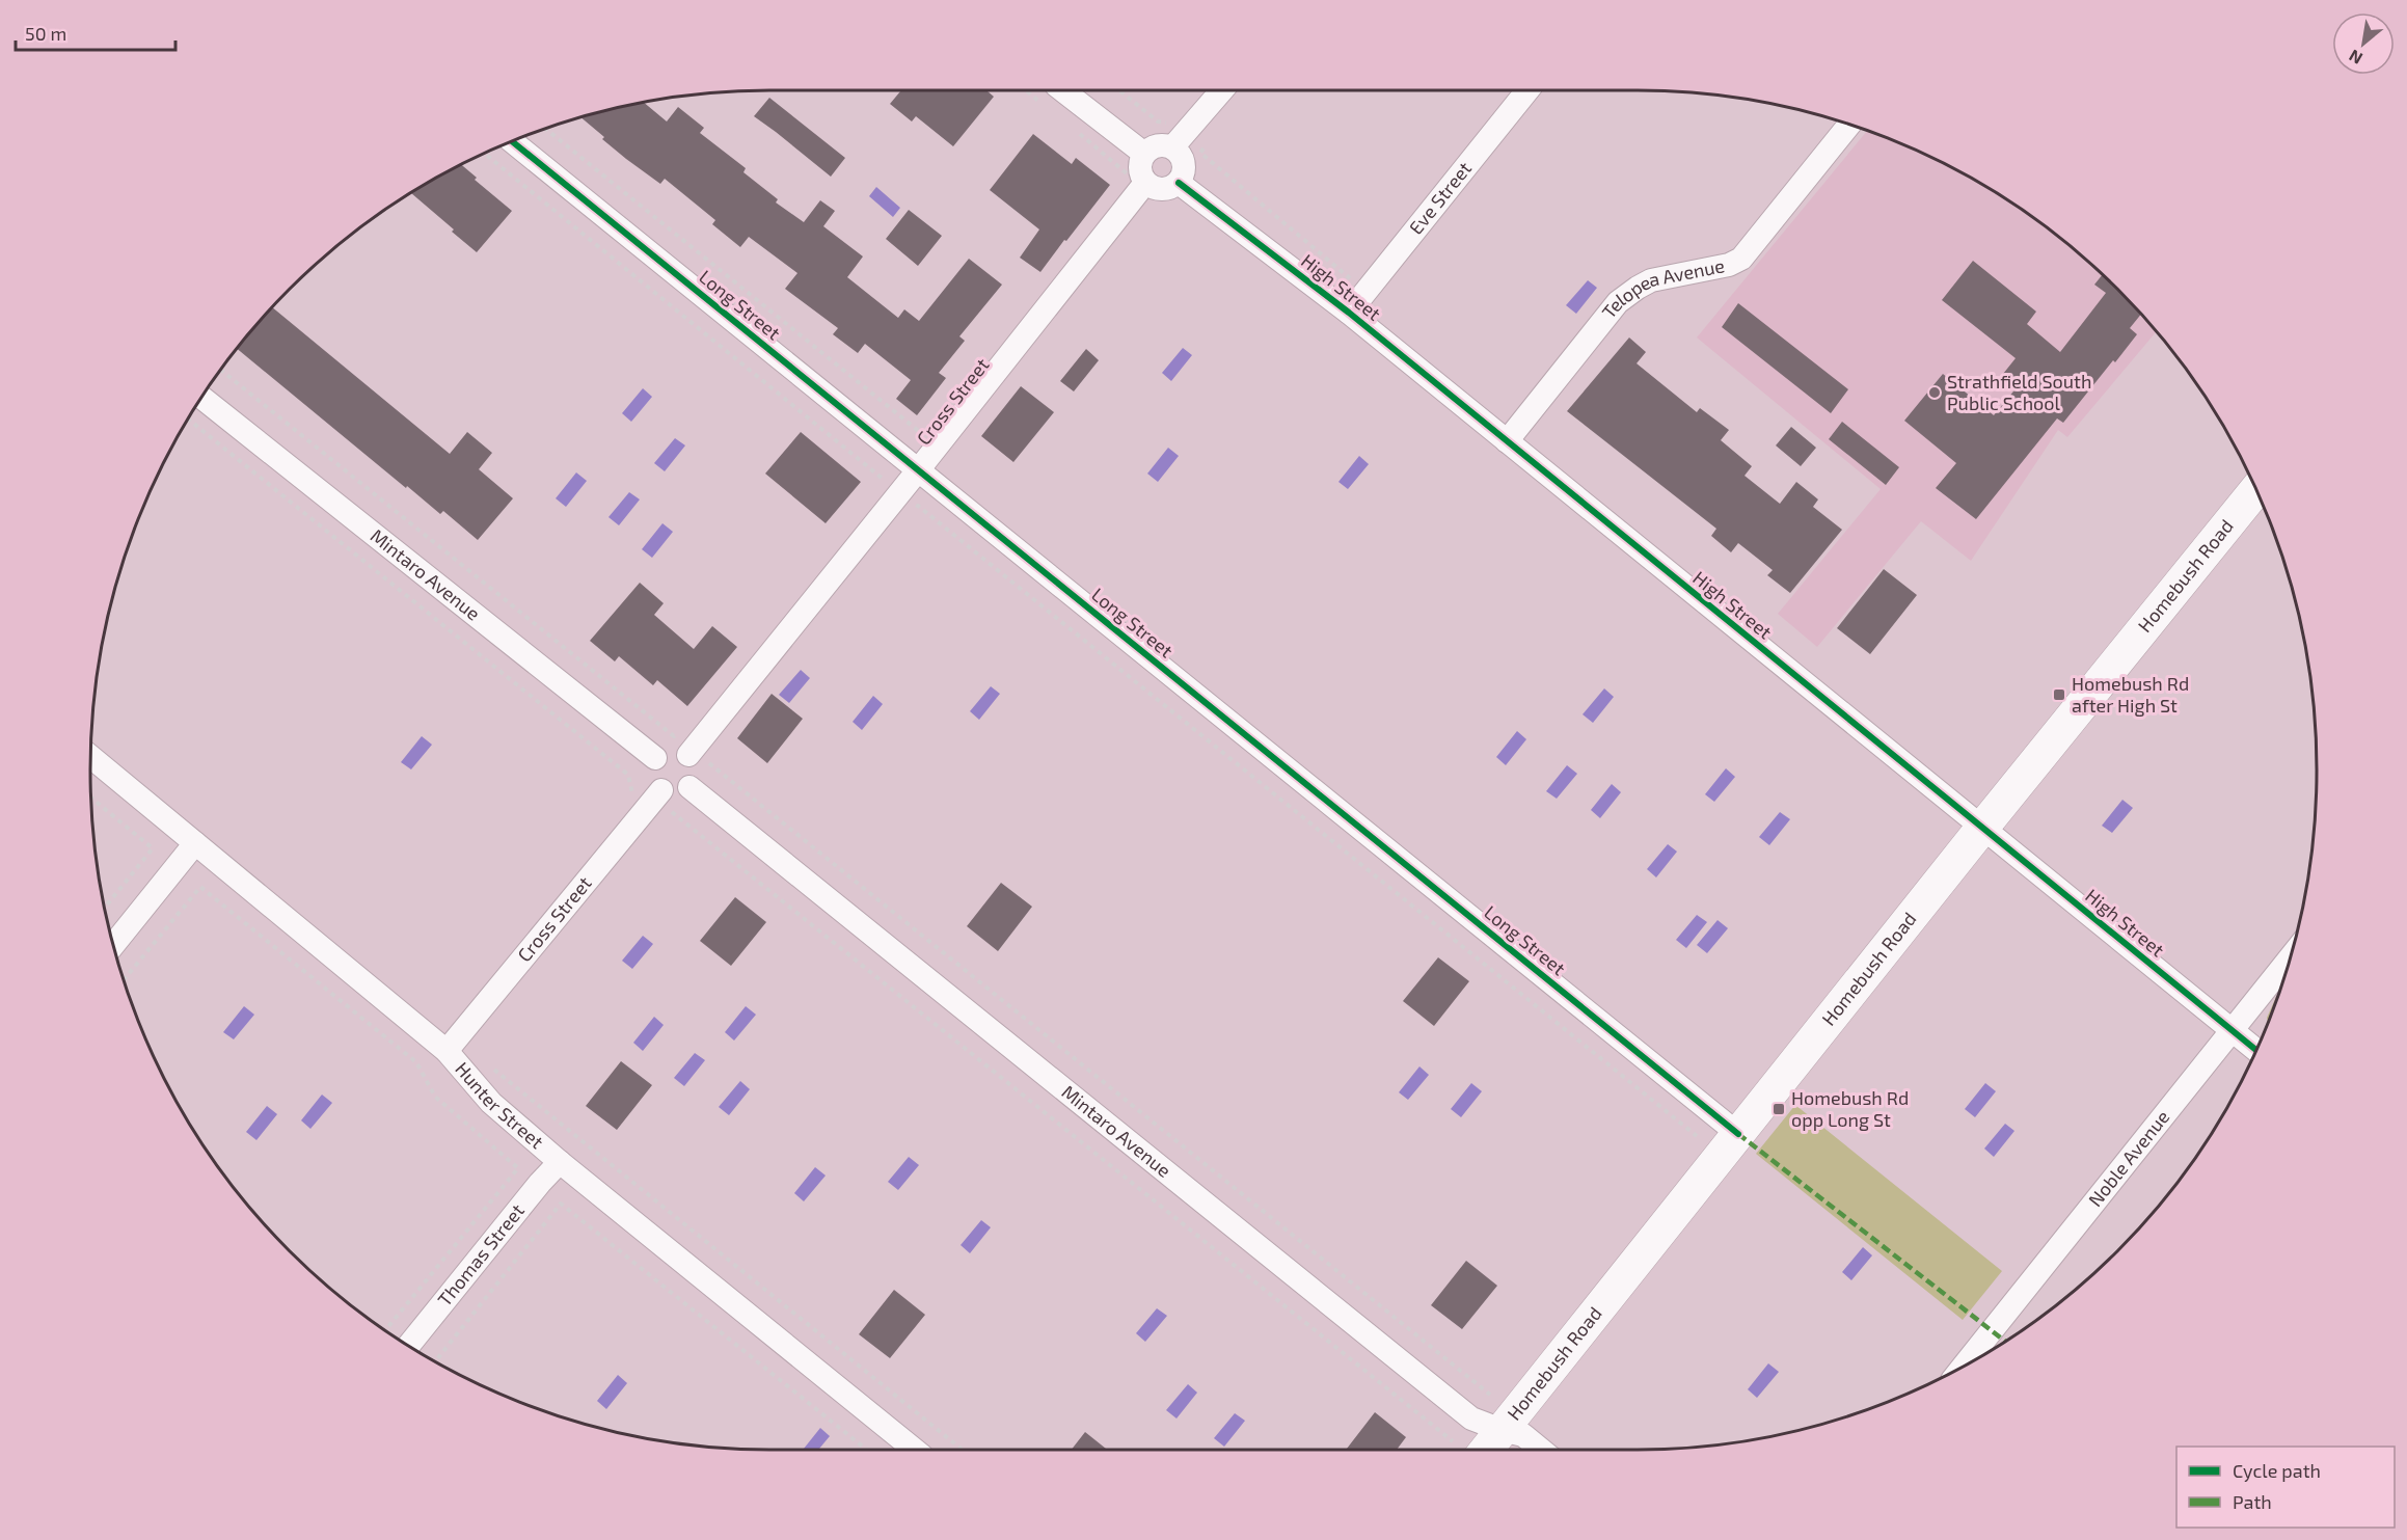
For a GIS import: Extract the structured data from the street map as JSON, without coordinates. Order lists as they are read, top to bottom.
{
  "streets": {
    "main road": ["Homebush Road"],
    "street": [
      "Eve Street",
      "High Street",
      "Telopea Avenue",
      "Long Street",
      "Cross Street",
      "Mintaro Avenue",
      "Hunter Street",
      "Noble Avenue",
      "Thomas Street"
    ]
  },
  "crossings": [
    ["Eve Street", "High Street"],
    ["High Street", "Telopea Avenue"],
    ["High Street", "Cross Street"],
    ["High Street", "Homebush Road"],
    ["High Street", "Noble Avenue"],
    ["Long Street", "Cross Street"],
    ["Long Street", "Homebush Road"],
    ["Cross Street", "Mintaro Avenue"],
    ["Cross Street", "Hunter Street"],
    ["Mintaro Avenue", "Homebush Road"],
    ["Hunter Street", "Thomas Street"]
  ],
  "places": {
    "other": ["Strathfield South Public School"],
    "transit": ["Homebush Rd after High St", "Homebush Rd opp Long St"]
  },
  "legend": ["Cycle path", "Path"],
  "scale_bar": "50 m",
  "north": "bottom left"
}
